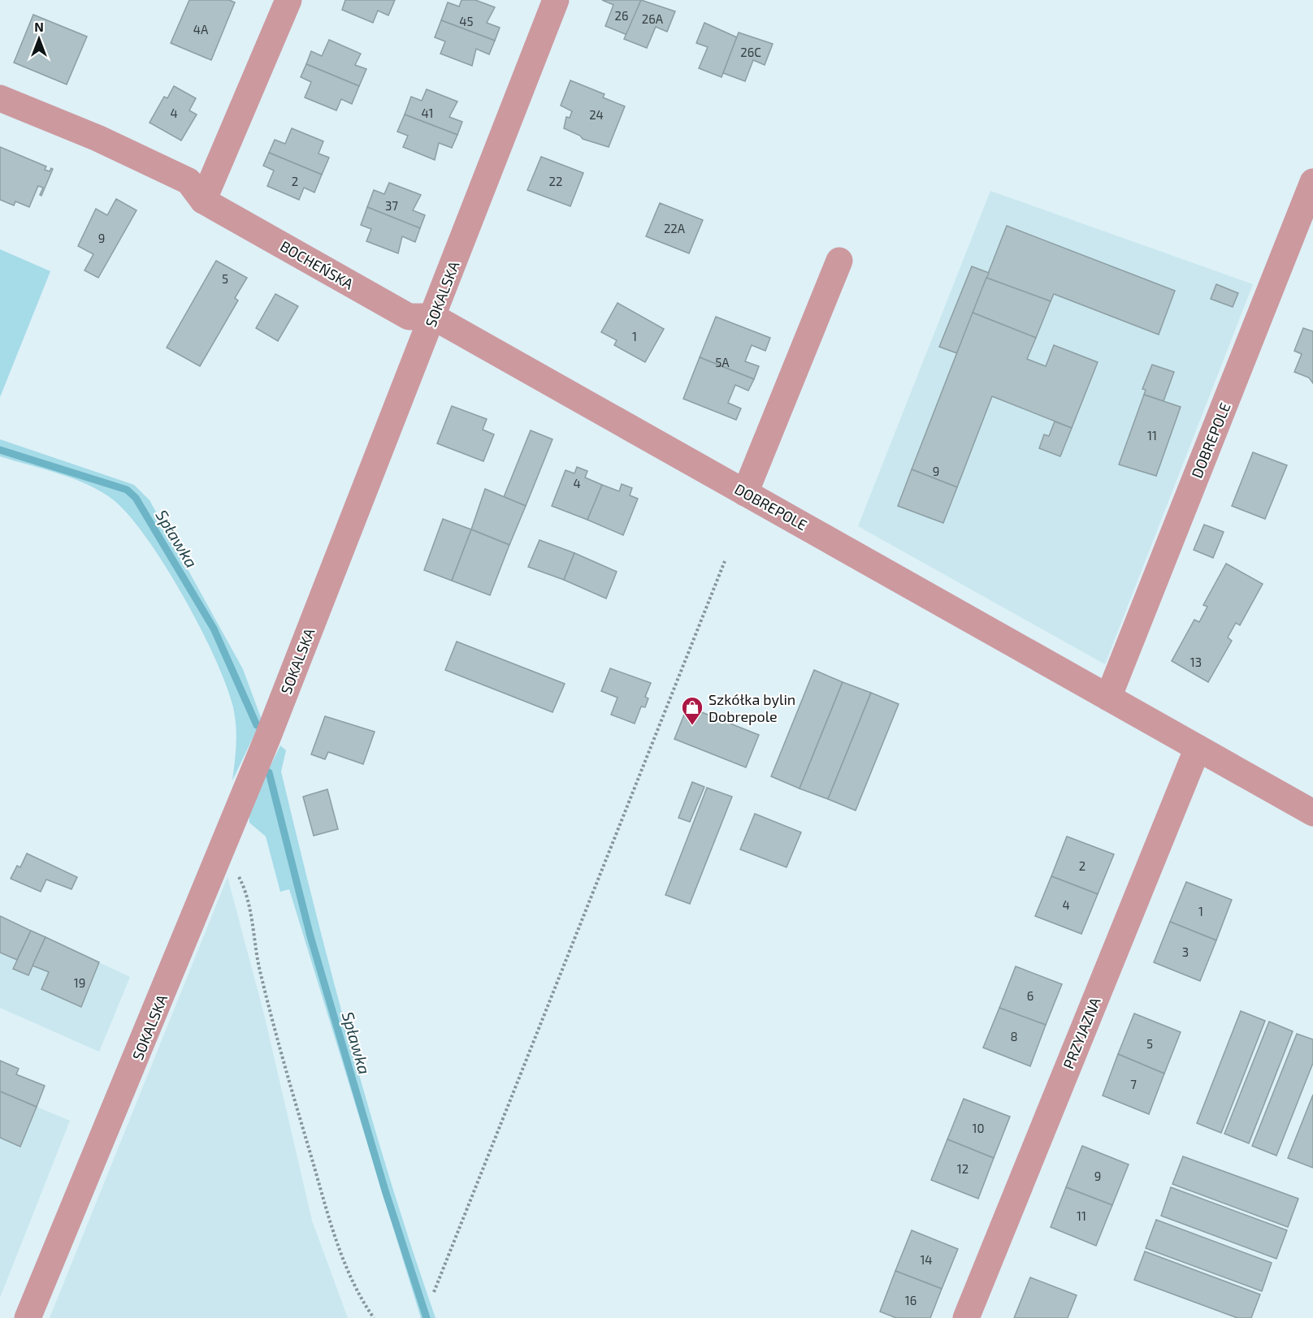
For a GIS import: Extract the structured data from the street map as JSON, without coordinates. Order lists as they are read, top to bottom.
{
  "streets": {
    "street": [
      "BOCHEŃSKA",
      "SOKALSKA",
      "DOBREPOLE",
      "PRZYJAZNA"
    ]
  },
  "crossings": [
    ["BOCHEŃSKA", "SOKALSKA"],
    ["BOCHEŃSKA", "DOBREPOLE"],
    ["SOKALSKA", "DOBREPOLE"],
    ["DOBREPOLE", "PRZYJAZNA"]
  ],
  "water": ["Spławka"],
  "places": {
    "shop": ["Szkółka bylin Dobrepole"]
  },
  "house_numbers": [
    "26",
    "26A",
    "45",
    "4A",
    "26C",
    "4",
    "41",
    "24",
    "2",
    "22",
    "37",
    "22A",
    "9",
    "5",
    "1",
    "5A",
    "11",
    "9",
    "4",
    "13",
    "2",
    "4",
    "1",
    "3",
    "19",
    "6",
    "8",
    "5",
    "7",
    "10",
    "12",
    "9",
    "11",
    "14",
    "16"
  ],
  "north": "top"
}
